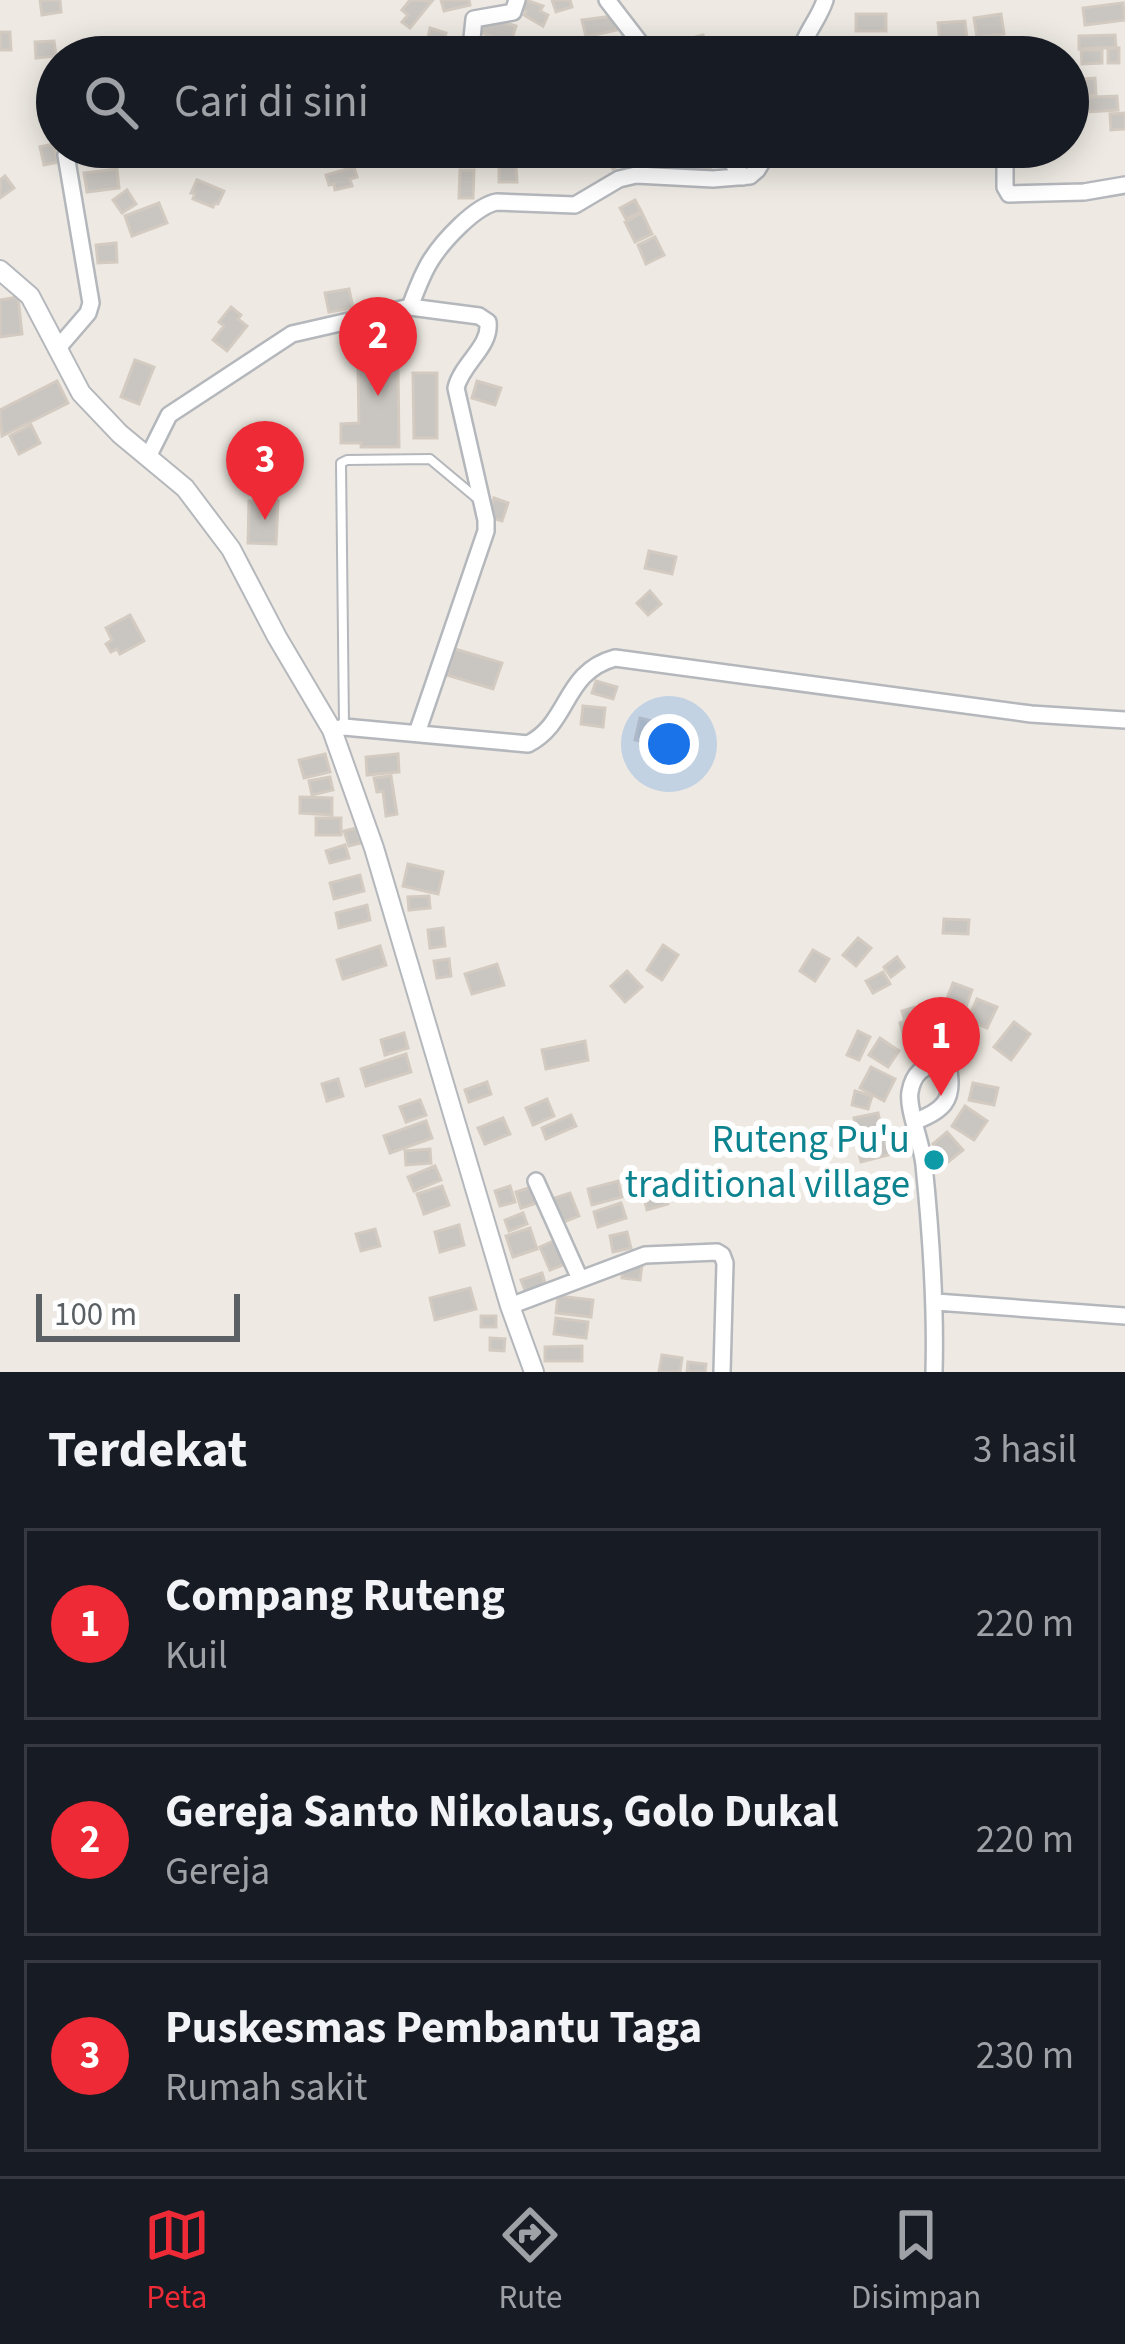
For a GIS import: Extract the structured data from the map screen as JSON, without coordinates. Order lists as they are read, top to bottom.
{
  "places": ["Ruteng Pu'u traditional village"],
  "scale_bar": "100 m",
  "page": {
    "search": "Cari di sini",
    "pins": ["2", "3", "1"],
    "scale": "100 m",
    "heading": ["Terdekat", "3 hasil"],
    "list": [
      {
        "mark": "1",
        "name": "Compang Ruteng",
        "note": "Kuil",
        "value": "220 m"
      },
      {
        "mark": "2",
        "name": "Gereja Santo Nikolaus, Golo Dukal",
        "note": "Gereja",
        "value": "220 m"
      },
      {
        "mark": "3",
        "name": "Puskesmas Pembantu Taga",
        "note": "Rumah sakit",
        "value": "230 m"
      }
    ],
    "nav": ["Peta", "Rute", "Disimpan"]
  }
}
